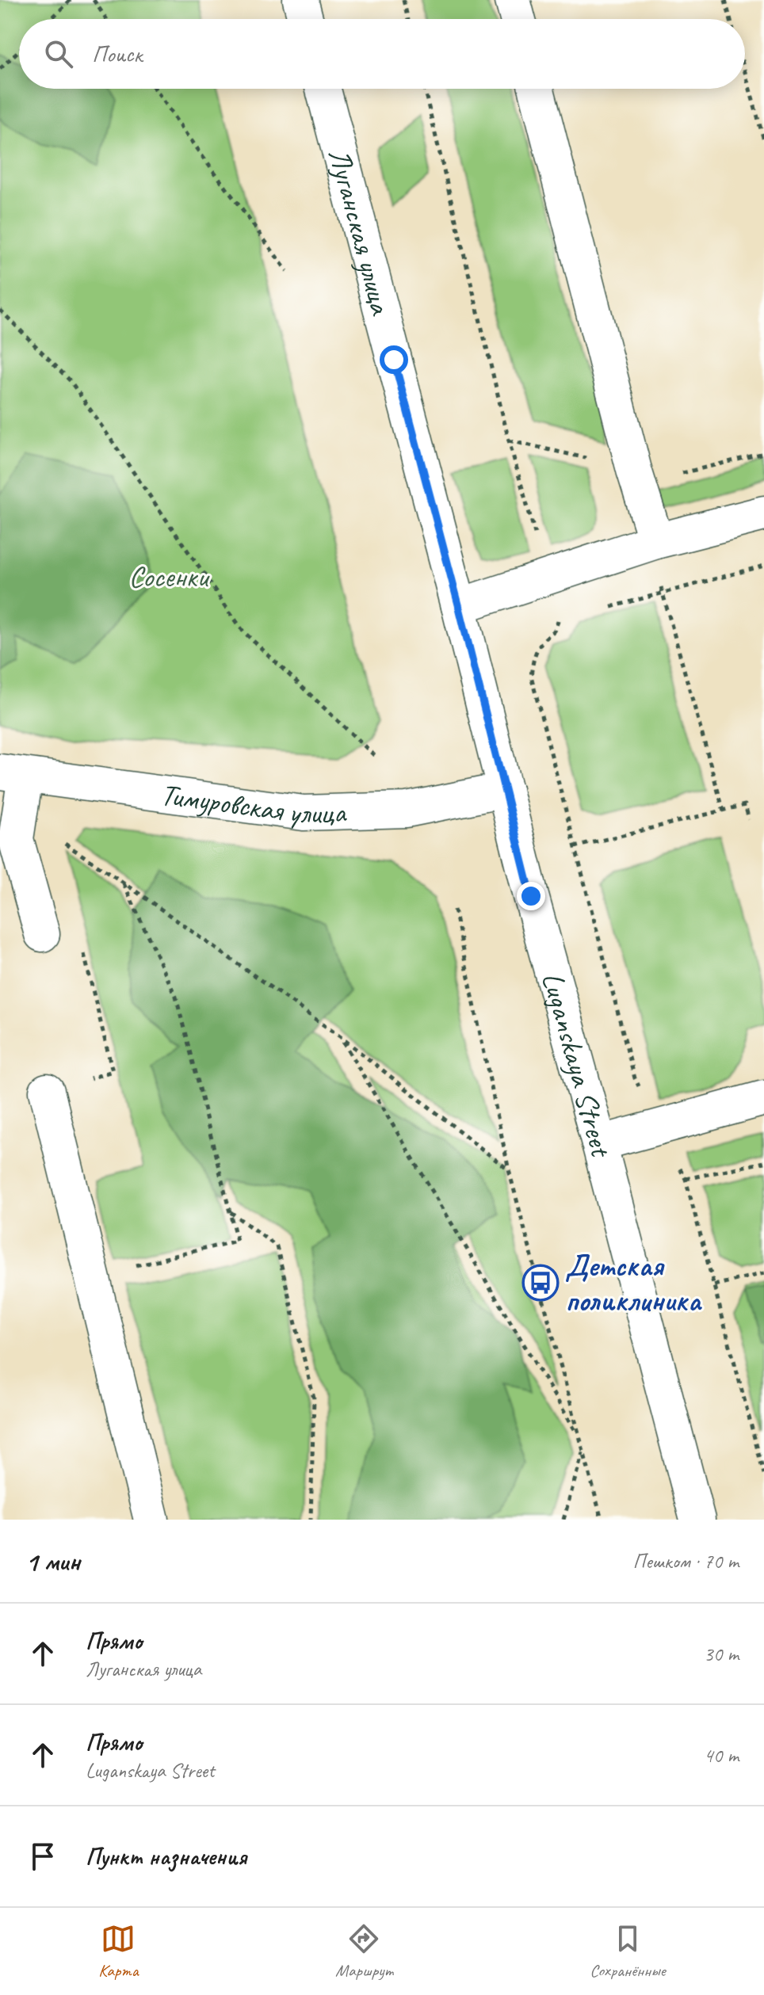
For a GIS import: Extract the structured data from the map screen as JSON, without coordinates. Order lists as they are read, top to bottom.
{
  "streets": {
    "main road": ["Луганская улица", "Тимуровская улица", "Luganskaya Street"]
  },
  "crossings": [
    ["Луганская улица", "Luganskaya Street"],
    ["Тимуровская улица", "Luganskaya Street"]
  ],
  "parks": ["Сосенки"],
  "places": {
    "bus stop": ["Детская поликлиника"]
  },
  "page": {
    "search": "Поиск",
    "heading": ["1 мин", "Пешком · 70 m"],
    "list": [
      ["Прямо", "Луганская улица", "30 m"],
      ["Прямо", "Luganskaya Street", "40 m"],
      "Пункт назначения"
    ],
    "nav": ["Карта", "Маршрут", "Сохранённые"]
  }
}
